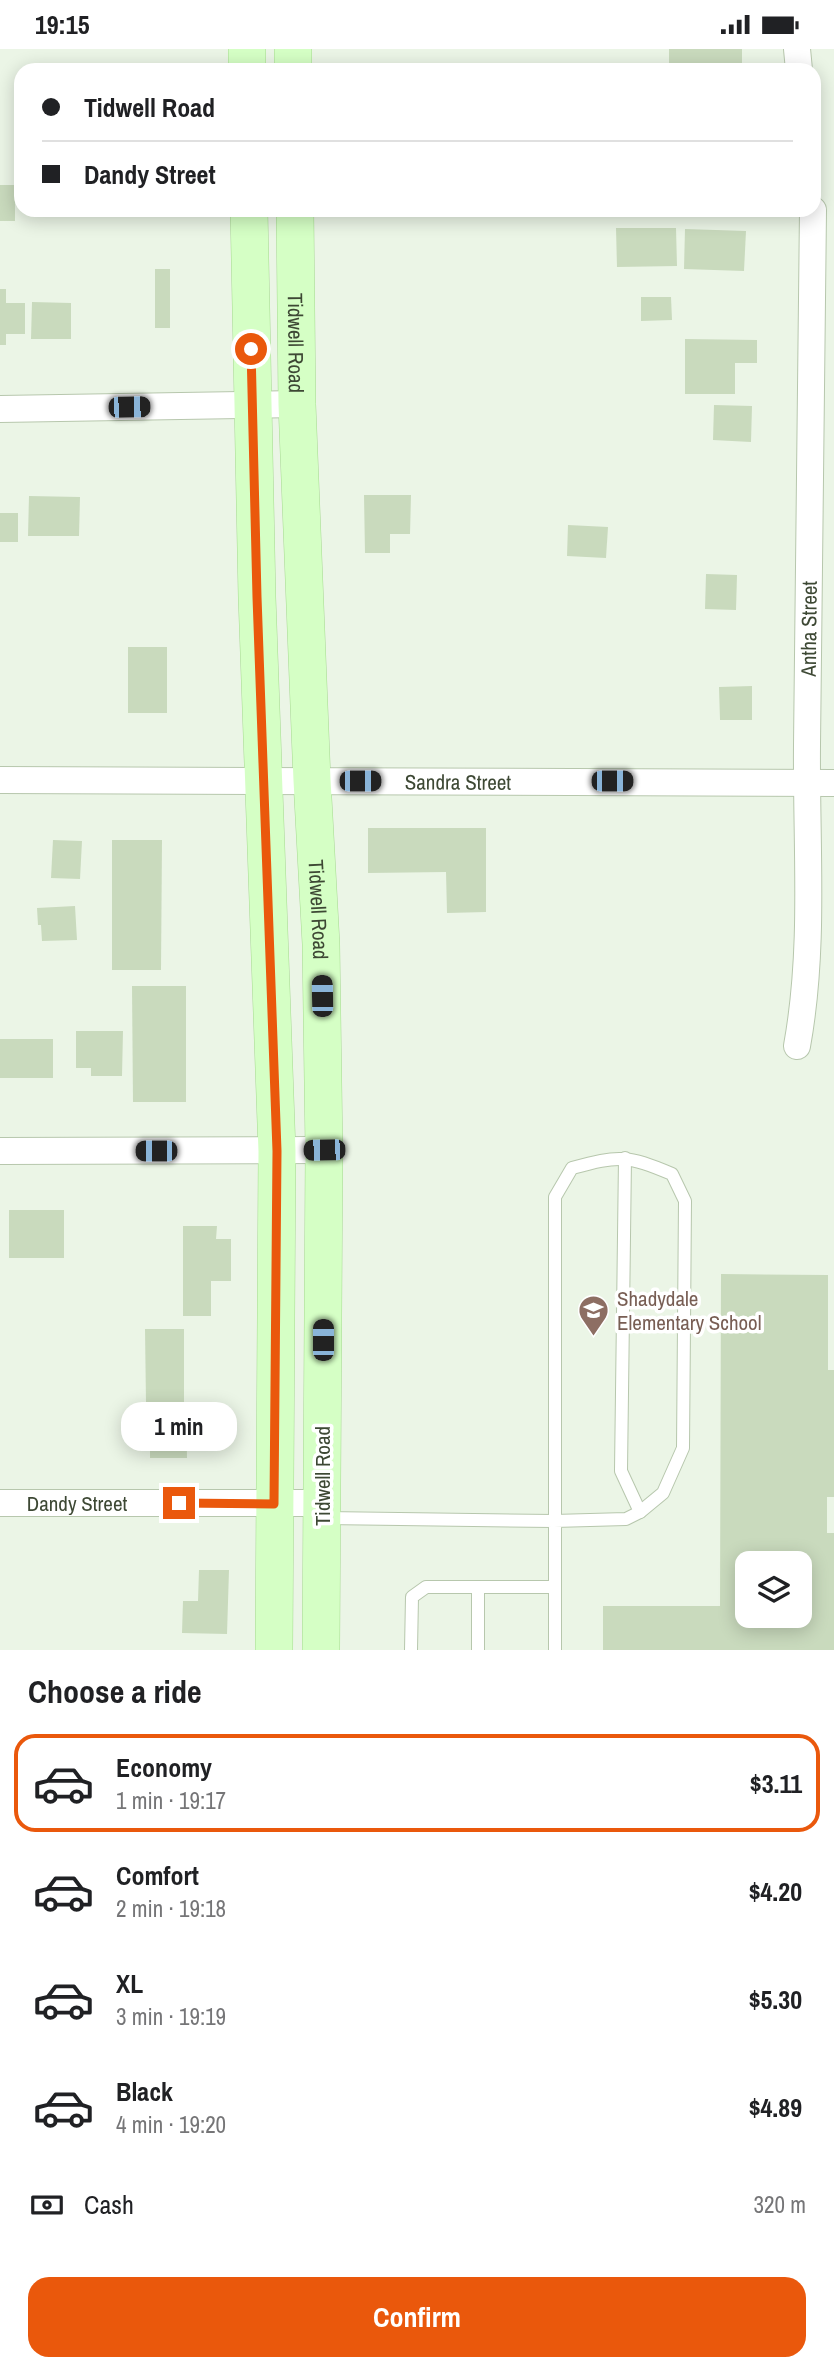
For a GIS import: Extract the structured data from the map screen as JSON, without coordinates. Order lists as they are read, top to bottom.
{
  "streets": {
    "main road": ["Tidwell Road"],
    "street": ["Antha Street", "Sandra Street", "Dandy Street"]
  },
  "crossings": [
    ["Tidwell Road", "Sandra Street"],
    ["Tidwell Road", "Dandy Street"],
    ["Antha Street", "Sandra Street"]
  ],
  "places": {
    "school or university": ["Shadydale Elementary School"]
  },
  "page": {
    "status": "19:15",
    "banner": ["Tidwell Road", "Dandy Street"],
    "bubble": "1 min",
    "heading": "Choose a ride",
    "list": [
      {
        "name": "Economy",
        "note": "1 min · 19:17",
        "value": "$3.11"
      },
      {
        "name": "Comfort",
        "note": "2 min · 19:18",
        "value": "$4.20"
      },
      {
        "name": "XL",
        "note": "3 min · 19:19",
        "value": "$5.30"
      },
      {
        "name": "Black",
        "note": "4 min · 19:20",
        "value": "$4.89"
      }
    ],
    "pay": ["Cash", "320 m"],
    "buttons": "Confirm"
  }
}
